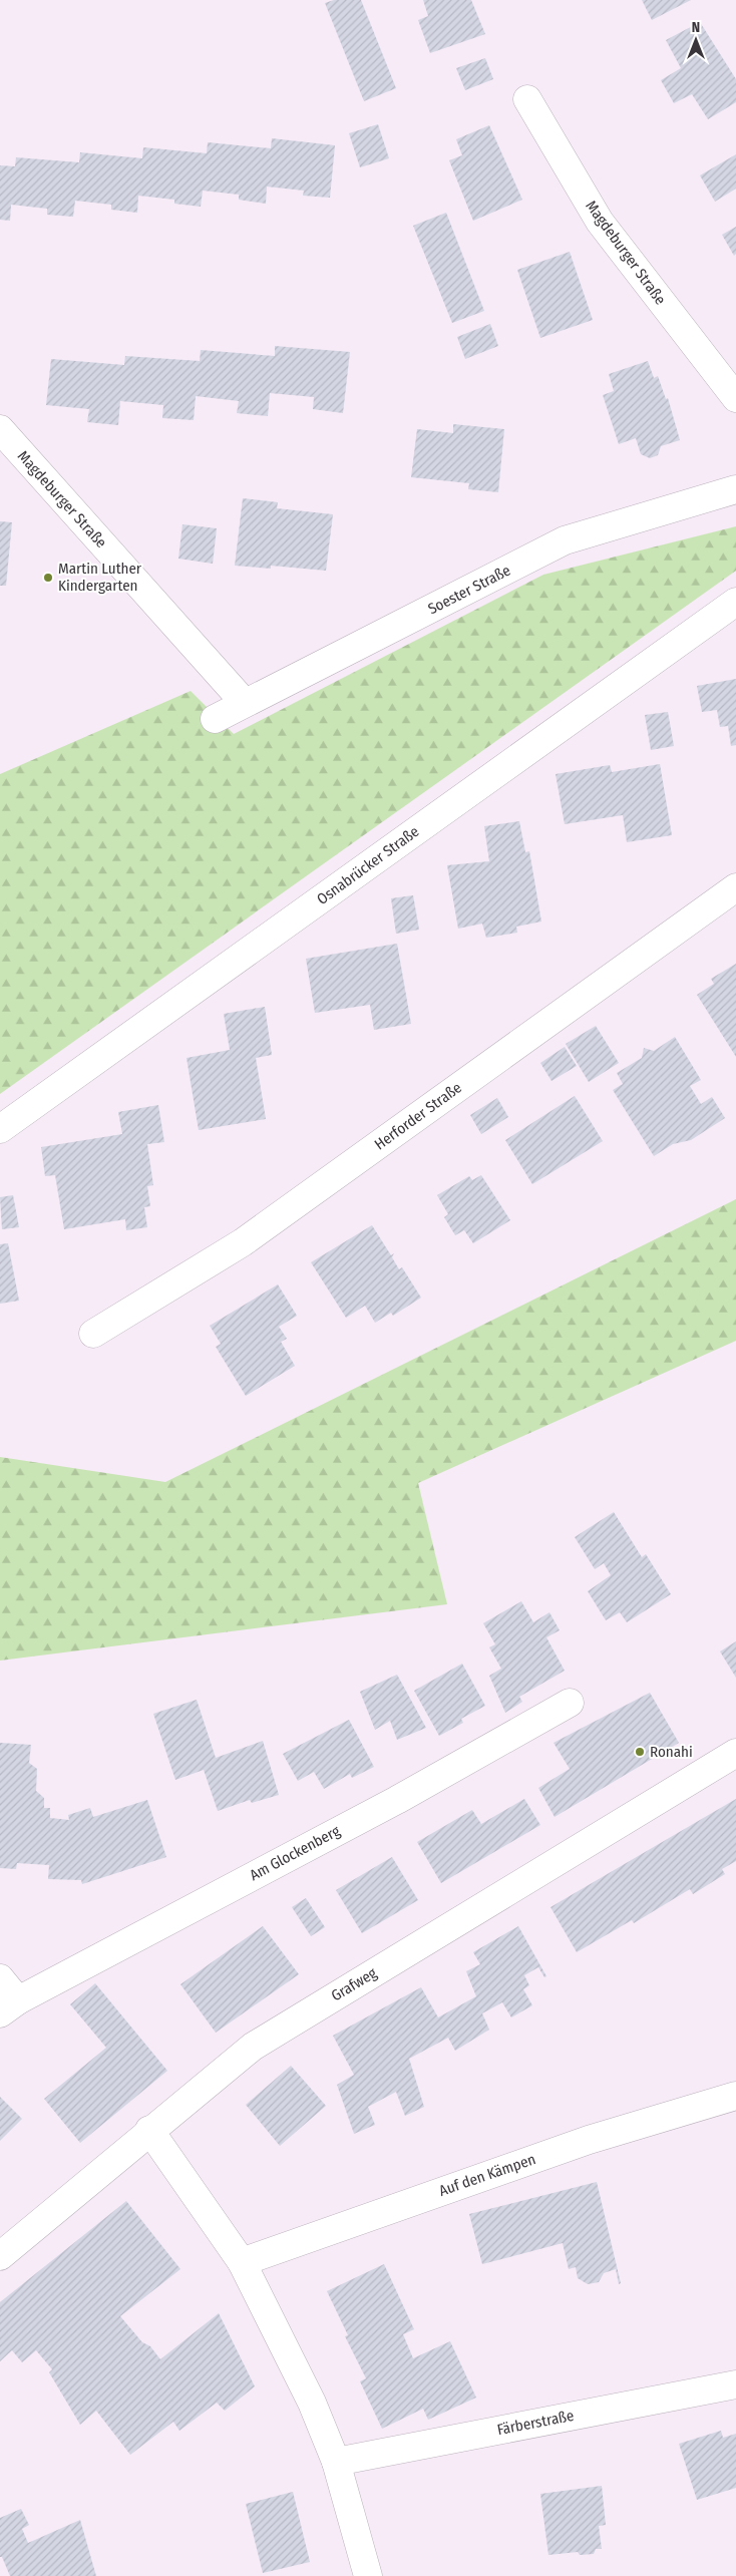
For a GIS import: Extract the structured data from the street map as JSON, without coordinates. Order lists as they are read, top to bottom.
{
  "streets": {
    "street": [
      "Magdeburger Straße",
      "Soester Straße",
      "Osnabrücker Straße",
      "Herforder Straße",
      "Am Glockenberg",
      "Grafweg",
      "Auf den Kämpen",
      "Färberstraße"
    ]
  },
  "crossings": [
    ["Magdeburger Straße", "Soester Straße"]
  ],
  "places": ["Martin Luther Kindergarten", "Ronahi"],
  "north": "top"
}
